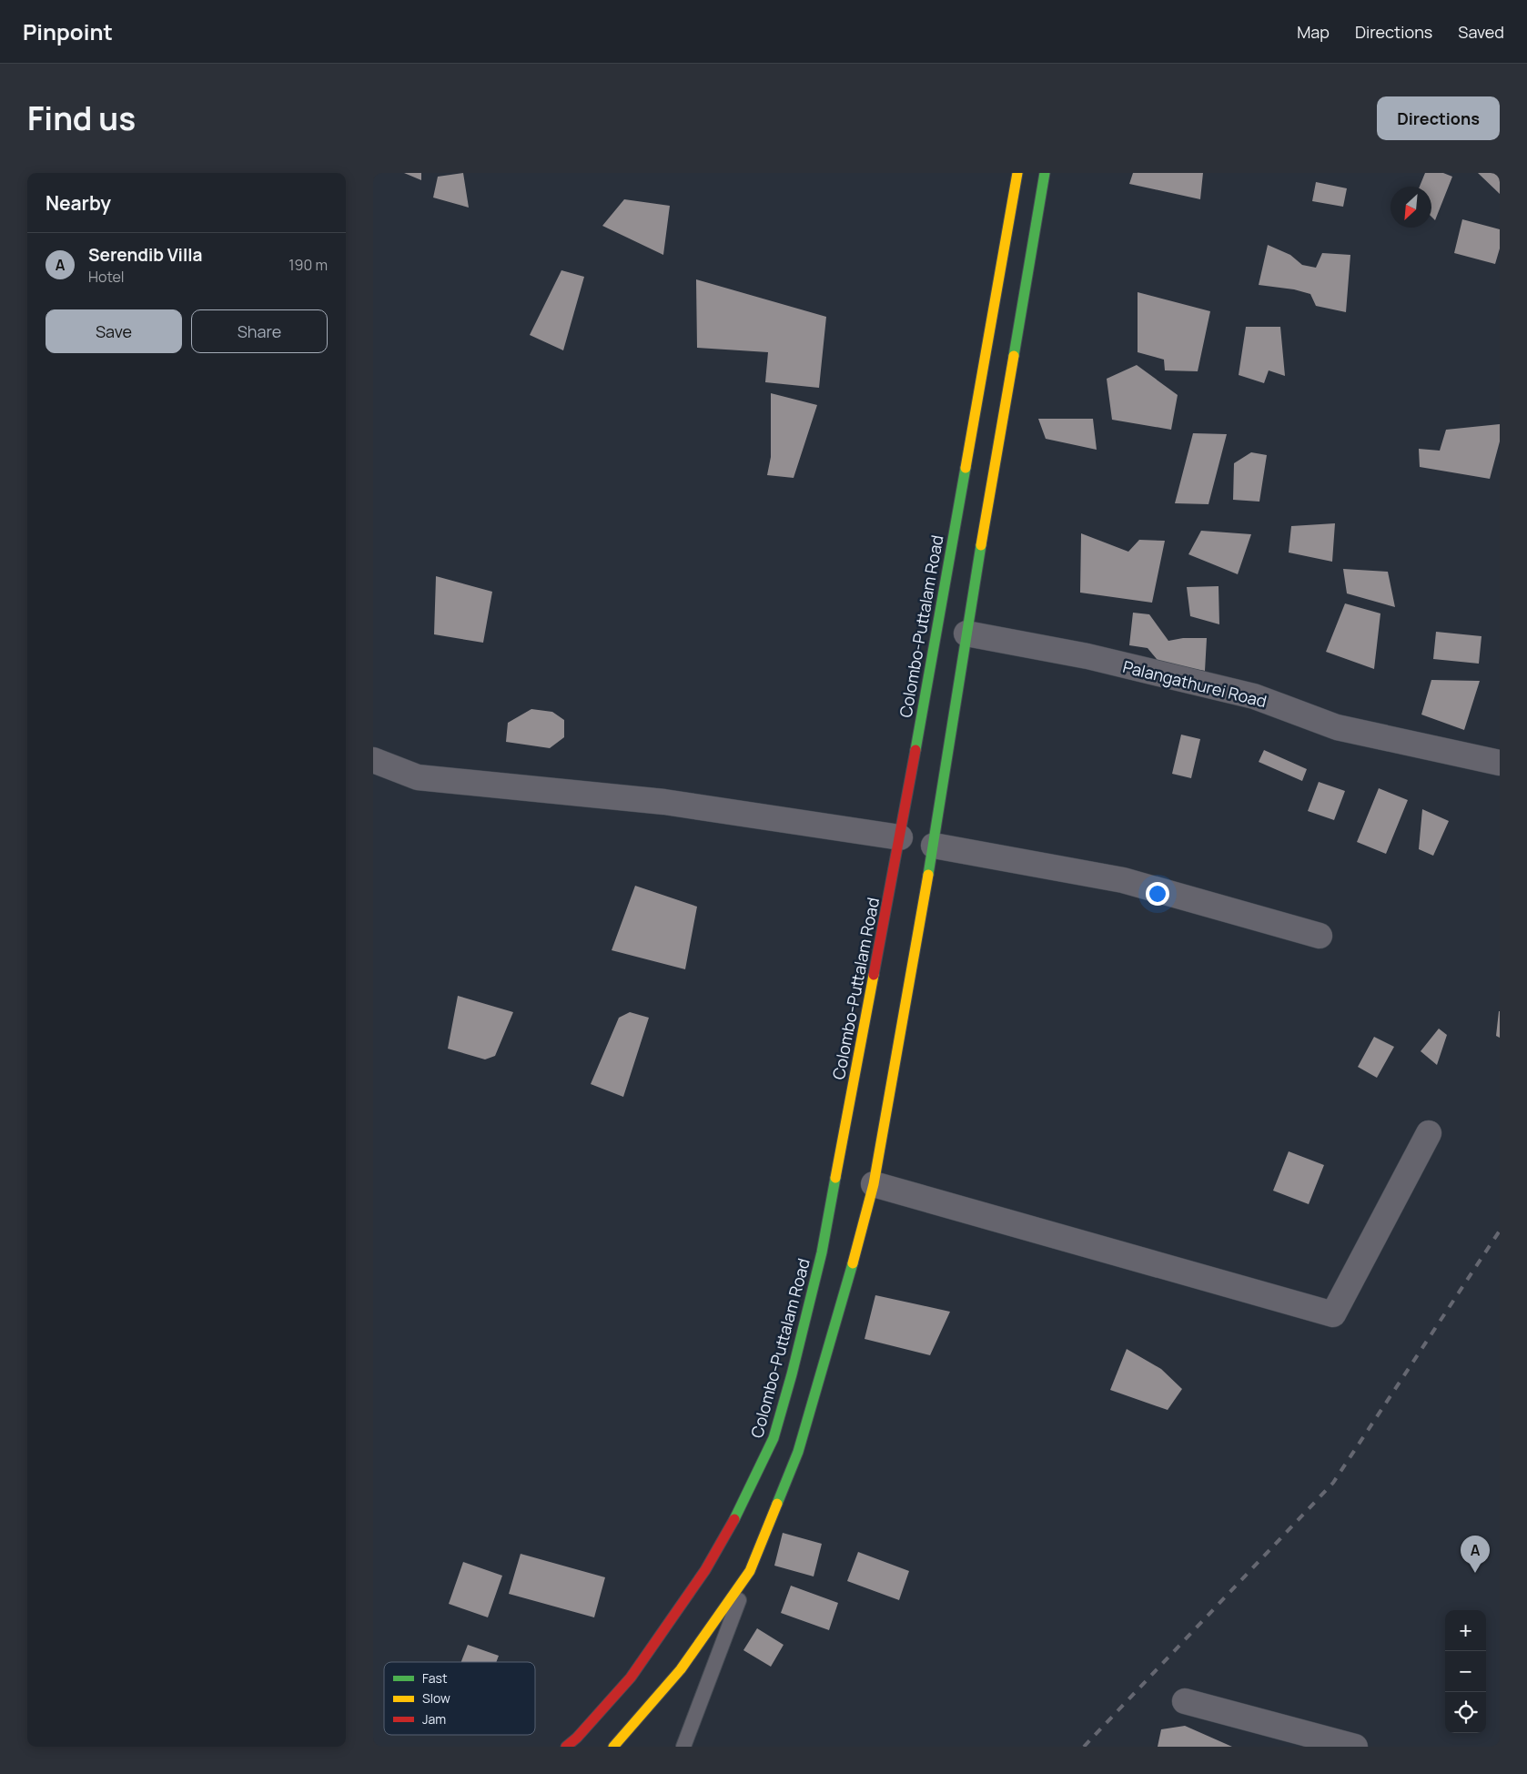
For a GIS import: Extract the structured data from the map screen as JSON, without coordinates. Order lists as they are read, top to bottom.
{
  "streets": {
    "highway": ["Colombo-Puttalam Road"],
    "street": ["Palangathurei Road"]
  },
  "legend": ["Fast", "Slow", "Jam"],
  "north": "bottom left",
  "page": {
    "header": "Pinpoint",
    "nav": ["Map", "Directions", "Saved"],
    "title": "Find us",
    "buttons": [
      "Directions",
      ["Save", "Share"]
    ],
    "heading": "Nearby",
    "list": [
      {
        "mark": "A",
        "name": "Serendib Villa",
        "note": "Hotel",
        "value": "190 m"
      }
    ],
    "pins": "A",
    "map_buttons": ["+", "−"]
  }
}
